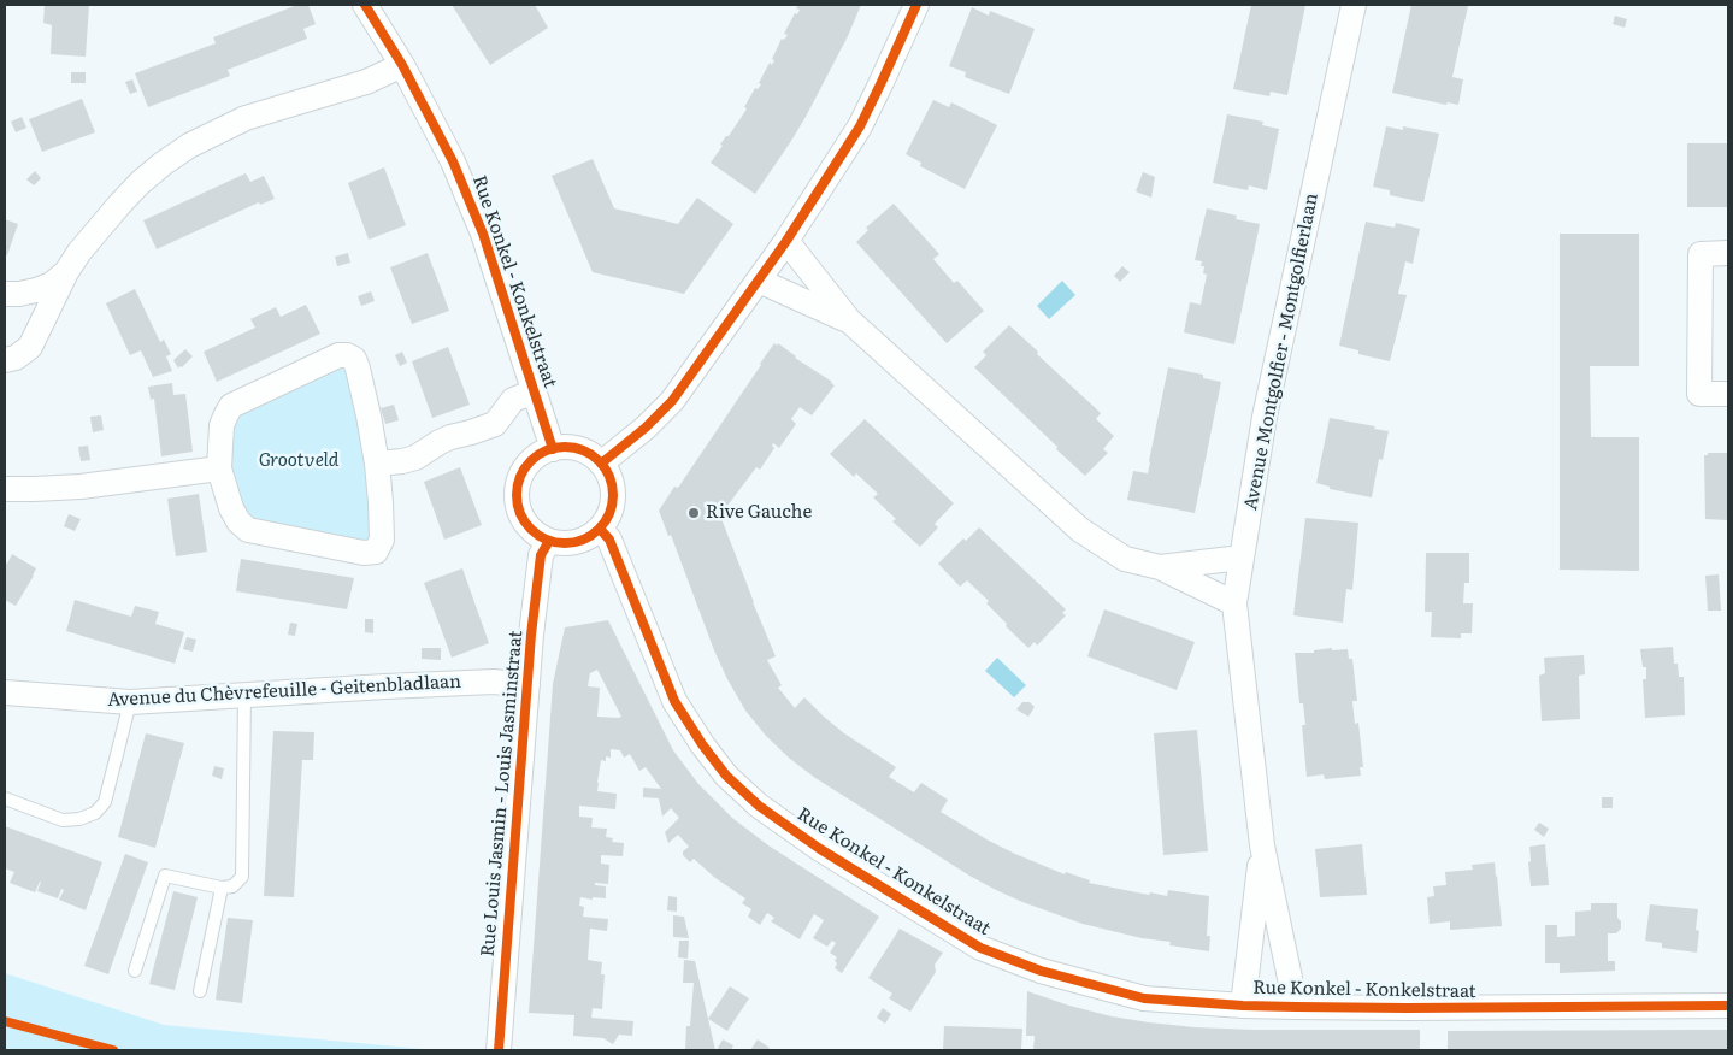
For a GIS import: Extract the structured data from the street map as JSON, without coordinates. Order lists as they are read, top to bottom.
{
  "streets": {
    "street": [
      "Rue Konkel - Konkelstraat",
      "Avenue Montgolfier - Montgolfierlaan",
      "Avenue du Chèvrefeuille - Geitenbladlaan",
      "Rue Louis Jasmin - Louis Jasminstraat"
    ]
  },
  "crossings": [
    ["Rue Konkel - Konkelstraat", "Avenue Montgolfier - Montgolfierlaan"],
    ["Rue Konkel - Konkelstraat", "Rue Louis Jasmin - Louis Jasminstraat"],
    ["Avenue du Chèvrefeuille - Geitenbladlaan", "Rue Louis Jasmin - Louis Jasminstraat"]
  ],
  "parks": ["Grootveld"],
  "places": ["Rive Gauche"]
}
